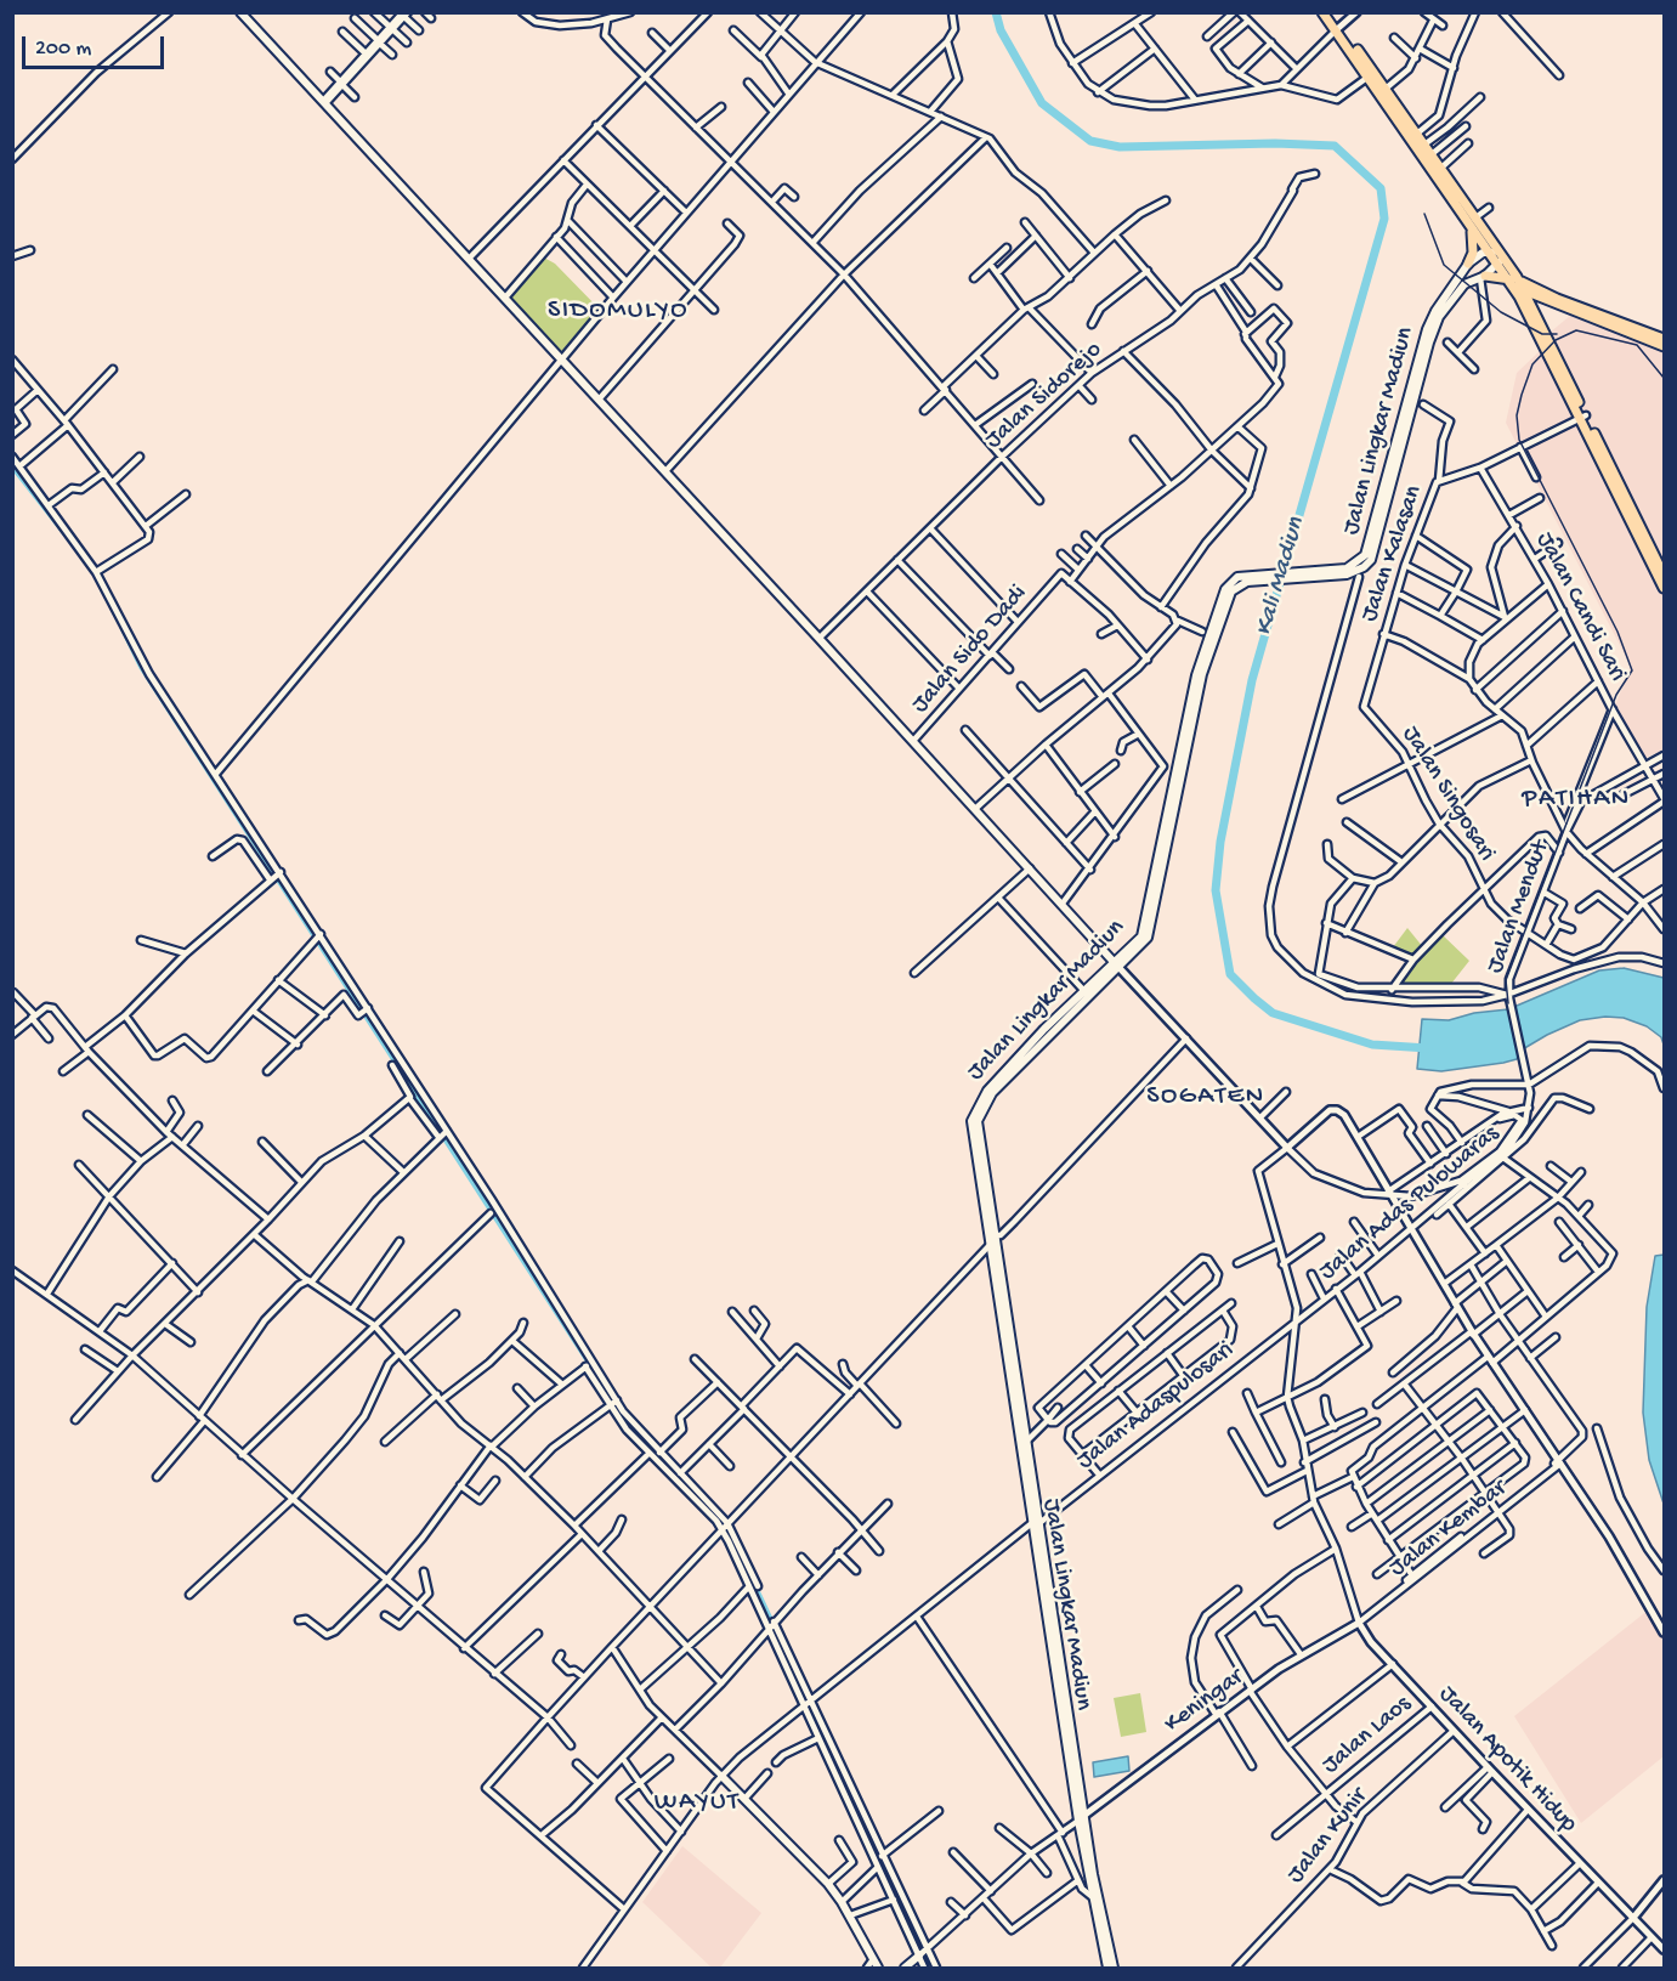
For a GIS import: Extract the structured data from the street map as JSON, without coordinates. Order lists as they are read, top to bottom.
{
  "streets": {
    "main road": ["Jalan Lingkar Madiun"],
    "street": [
      "Jalan Sidorejo",
      "Jalan Kalasan",
      "Jalan Candi Sari",
      "Jalan Sido Dadi",
      "Jalan Singosari",
      "Jalan Mendut",
      "Jalan Adas Pulowaras",
      "Jalan Adaspulosari",
      "Jalan Kembar",
      "Keningar",
      "Jalan Laos",
      "Jalan Apotik Hidup",
      "Jalan Kunir"
    ]
  },
  "crossings": [
    ["Jalan Lingkar Madiun", "Jalan Adaspulosari"],
    ["Jalan Lingkar Madiun", "Keningar"],
    ["Jalan Kalasan", "Jalan Candi Sari"],
    ["Jalan Kalasan", "Jalan Singosari"],
    ["Jalan Candi Sari", "Jalan Mendut"],
    ["Jalan Singosari", "Jalan Mendut"],
    ["Jalan Mendut", "Jalan Adas Pulowaras"],
    ["Jalan Adas Pulowaras", "Jalan Adaspulosari"],
    ["Jalan Kembar", "Keningar"],
    ["Jalan Kembar", "Jalan Apotik Hidup"],
    ["Keningar", "Jalan Apotik Hidup"],
    ["Jalan Laos", "Jalan Apotik Hidup"],
    ["Jalan Apotik Hidup", "Jalan Kunir"]
  ],
  "districts": [
    "SIDOMULYO",
    "PATIHAN",
    "SOGATEN",
    "WAYUT"
  ],
  "water": ["Kali Madiun"],
  "scale_bar": "200 m"
}
